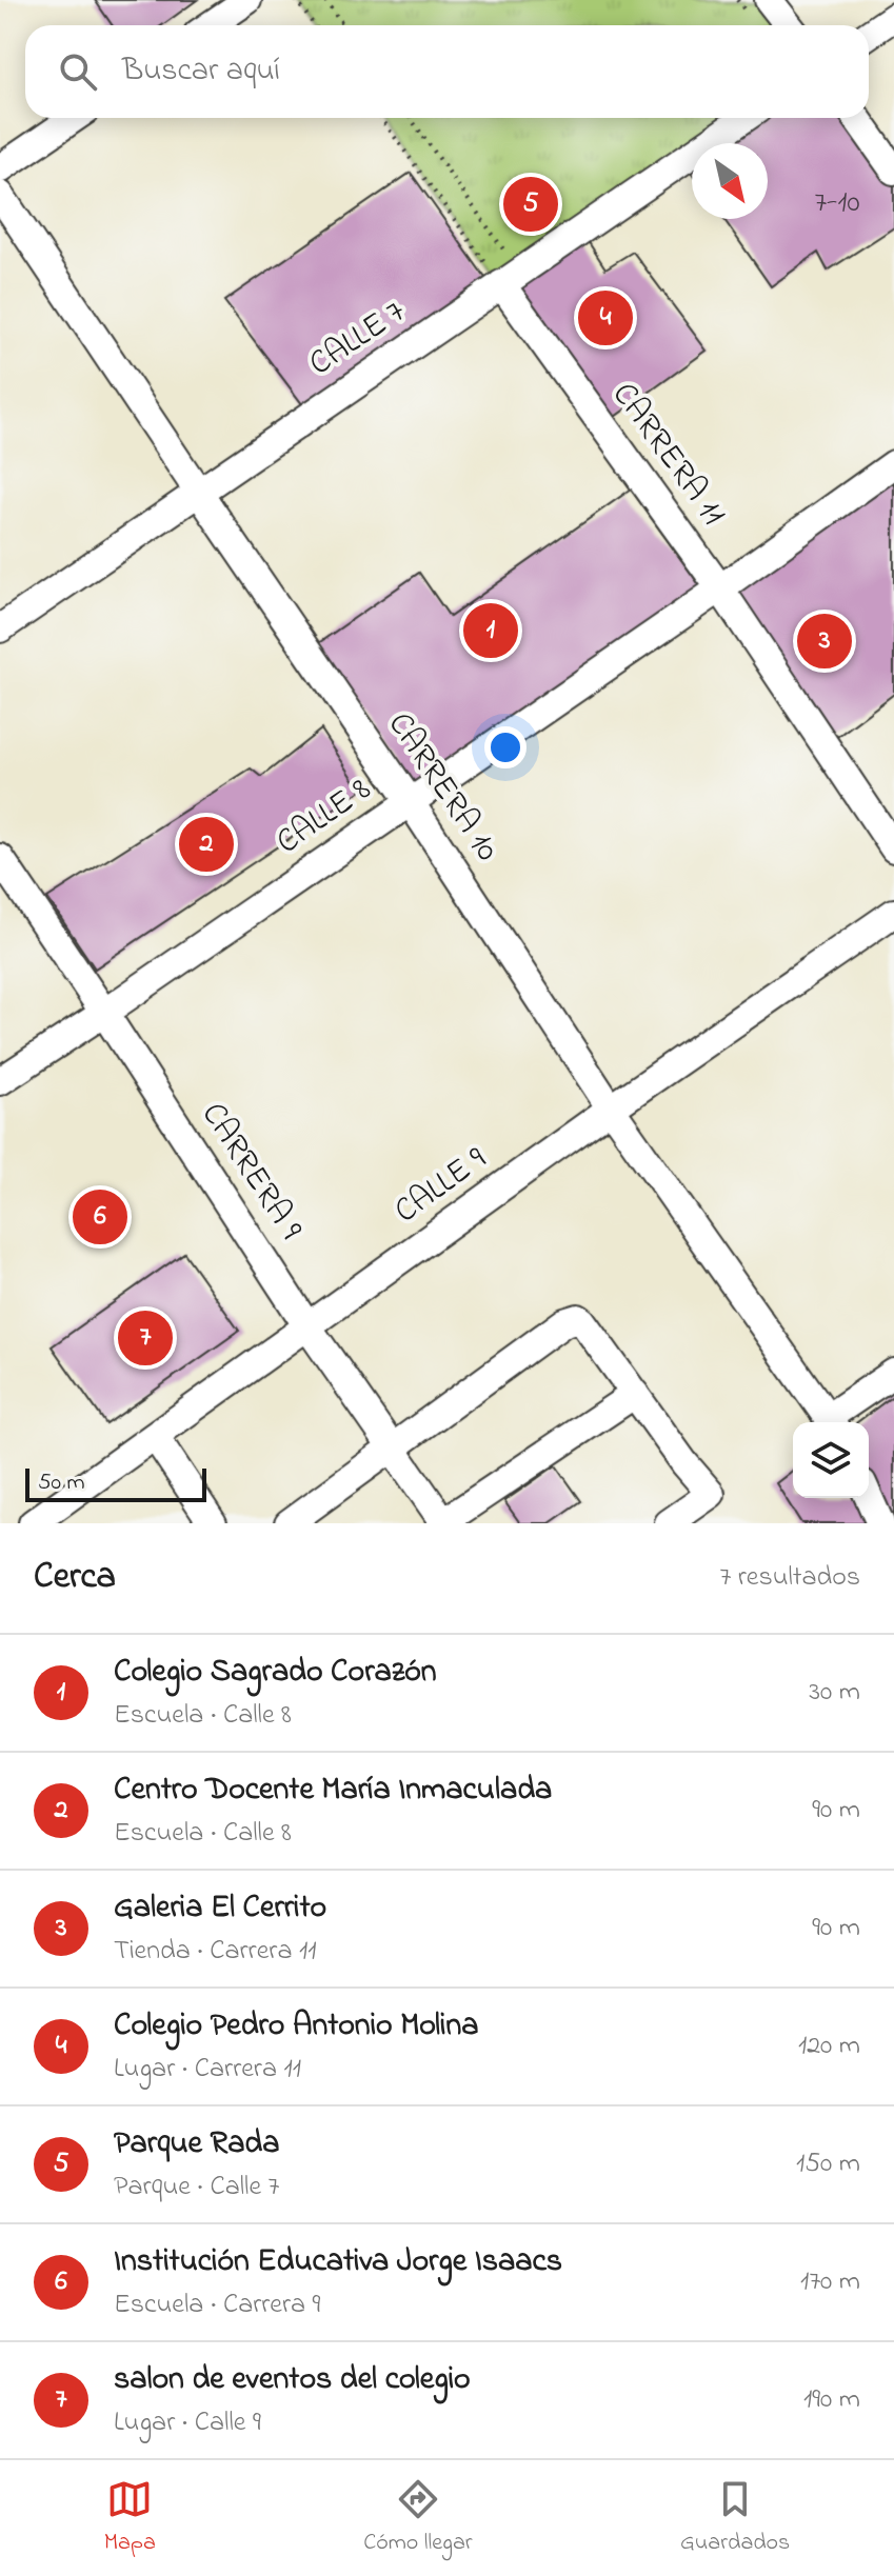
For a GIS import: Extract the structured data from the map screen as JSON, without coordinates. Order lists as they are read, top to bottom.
{
  "streets": {
    "street": [
      "CALLE 7",
      "CARRERA 11",
      "CARRERA 10",
      "CALLE 8",
      "CARRERA 9",
      "CALLE 9"
    ]
  },
  "crossings": [
    ["CALLE 7", "CARRERA 11"],
    ["CALLE 7", "CARRERA 10"],
    ["CARRERA 11", "CALLE 8"],
    ["CARRERA 10", "CALLE 8"],
    ["CARRERA 10", "CALLE 9"],
    ["CALLE 8", "CARRERA 9"],
    ["CARRERA 9", "CALLE 9"]
  ],
  "house_numbers": ["7-10"],
  "scale_bar": "50 m",
  "north": "bottom right",
  "page": {
    "search": "Buscar aquí",
    "pins": [
      "5",
      "4",
      "1",
      "3",
      "2",
      "6",
      "7"
    ],
    "scale": "50 m",
    "heading": ["Cerca", "7 resultados"],
    "list": [
      {
        "mark": "1",
        "name": "Colegio Sagrado Corazón",
        "note": "Escuela · Calle 8",
        "value": "30 m"
      },
      {
        "mark": "2",
        "name": "Centro Docente María Inmaculada",
        "note": "Escuela · Calle 8",
        "value": "90 m"
      },
      {
        "mark": "3",
        "name": "Galeria El Cerrito",
        "note": "Tienda · Carrera 11",
        "value": "90 m"
      },
      {
        "mark": "4",
        "name": "Colegio Pedro Antonio Molina",
        "note": "Lugar · Carrera 11",
        "value": "120 m"
      },
      {
        "mark": "5",
        "name": "Parque Rada",
        "note": "Parque · Calle 7",
        "value": "150 m"
      },
      {
        "mark": "6",
        "name": "Institución Educativa Jorge Isaacs",
        "note": "Escuela · Carrera 9",
        "value": "170 m"
      },
      {
        "mark": "7",
        "name": "salon de eventos del colegio",
        "note": "Lugar · Calle 9",
        "value": "190 m"
      }
    ],
    "nav": ["Mapa", "Cómo llegar", "Guardados"]
  }
}
